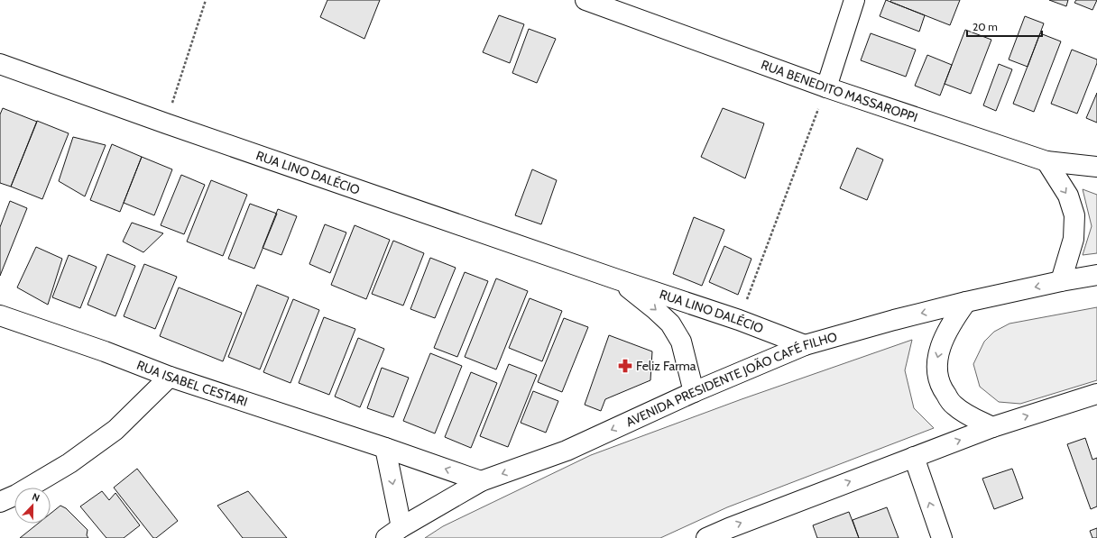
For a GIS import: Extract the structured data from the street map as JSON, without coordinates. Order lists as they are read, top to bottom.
{
  "streets": {
    "street": [
      "RUA BENEDITO MASSAROPPI",
      "RUA LINO DALÉCIO",
      "AVENIDA PRESIDENTE JOÃO CAFÉ FILHO",
      "RUA ISABEL CESTARI"
    ]
  },
  "crossings": [
    ["RUA LINO DALÉCIO", "AVENIDA PRESIDENTE JOÃO CAFÉ FILHO"],
    ["AVENIDA PRESIDENTE JOÃO CAFÉ FILHO", "RUA ISABEL CESTARI"]
  ],
  "places": {
    "pharmacy": ["Feliz Farma"]
  },
  "scale_bar": "20 m",
  "north": "top"
}
